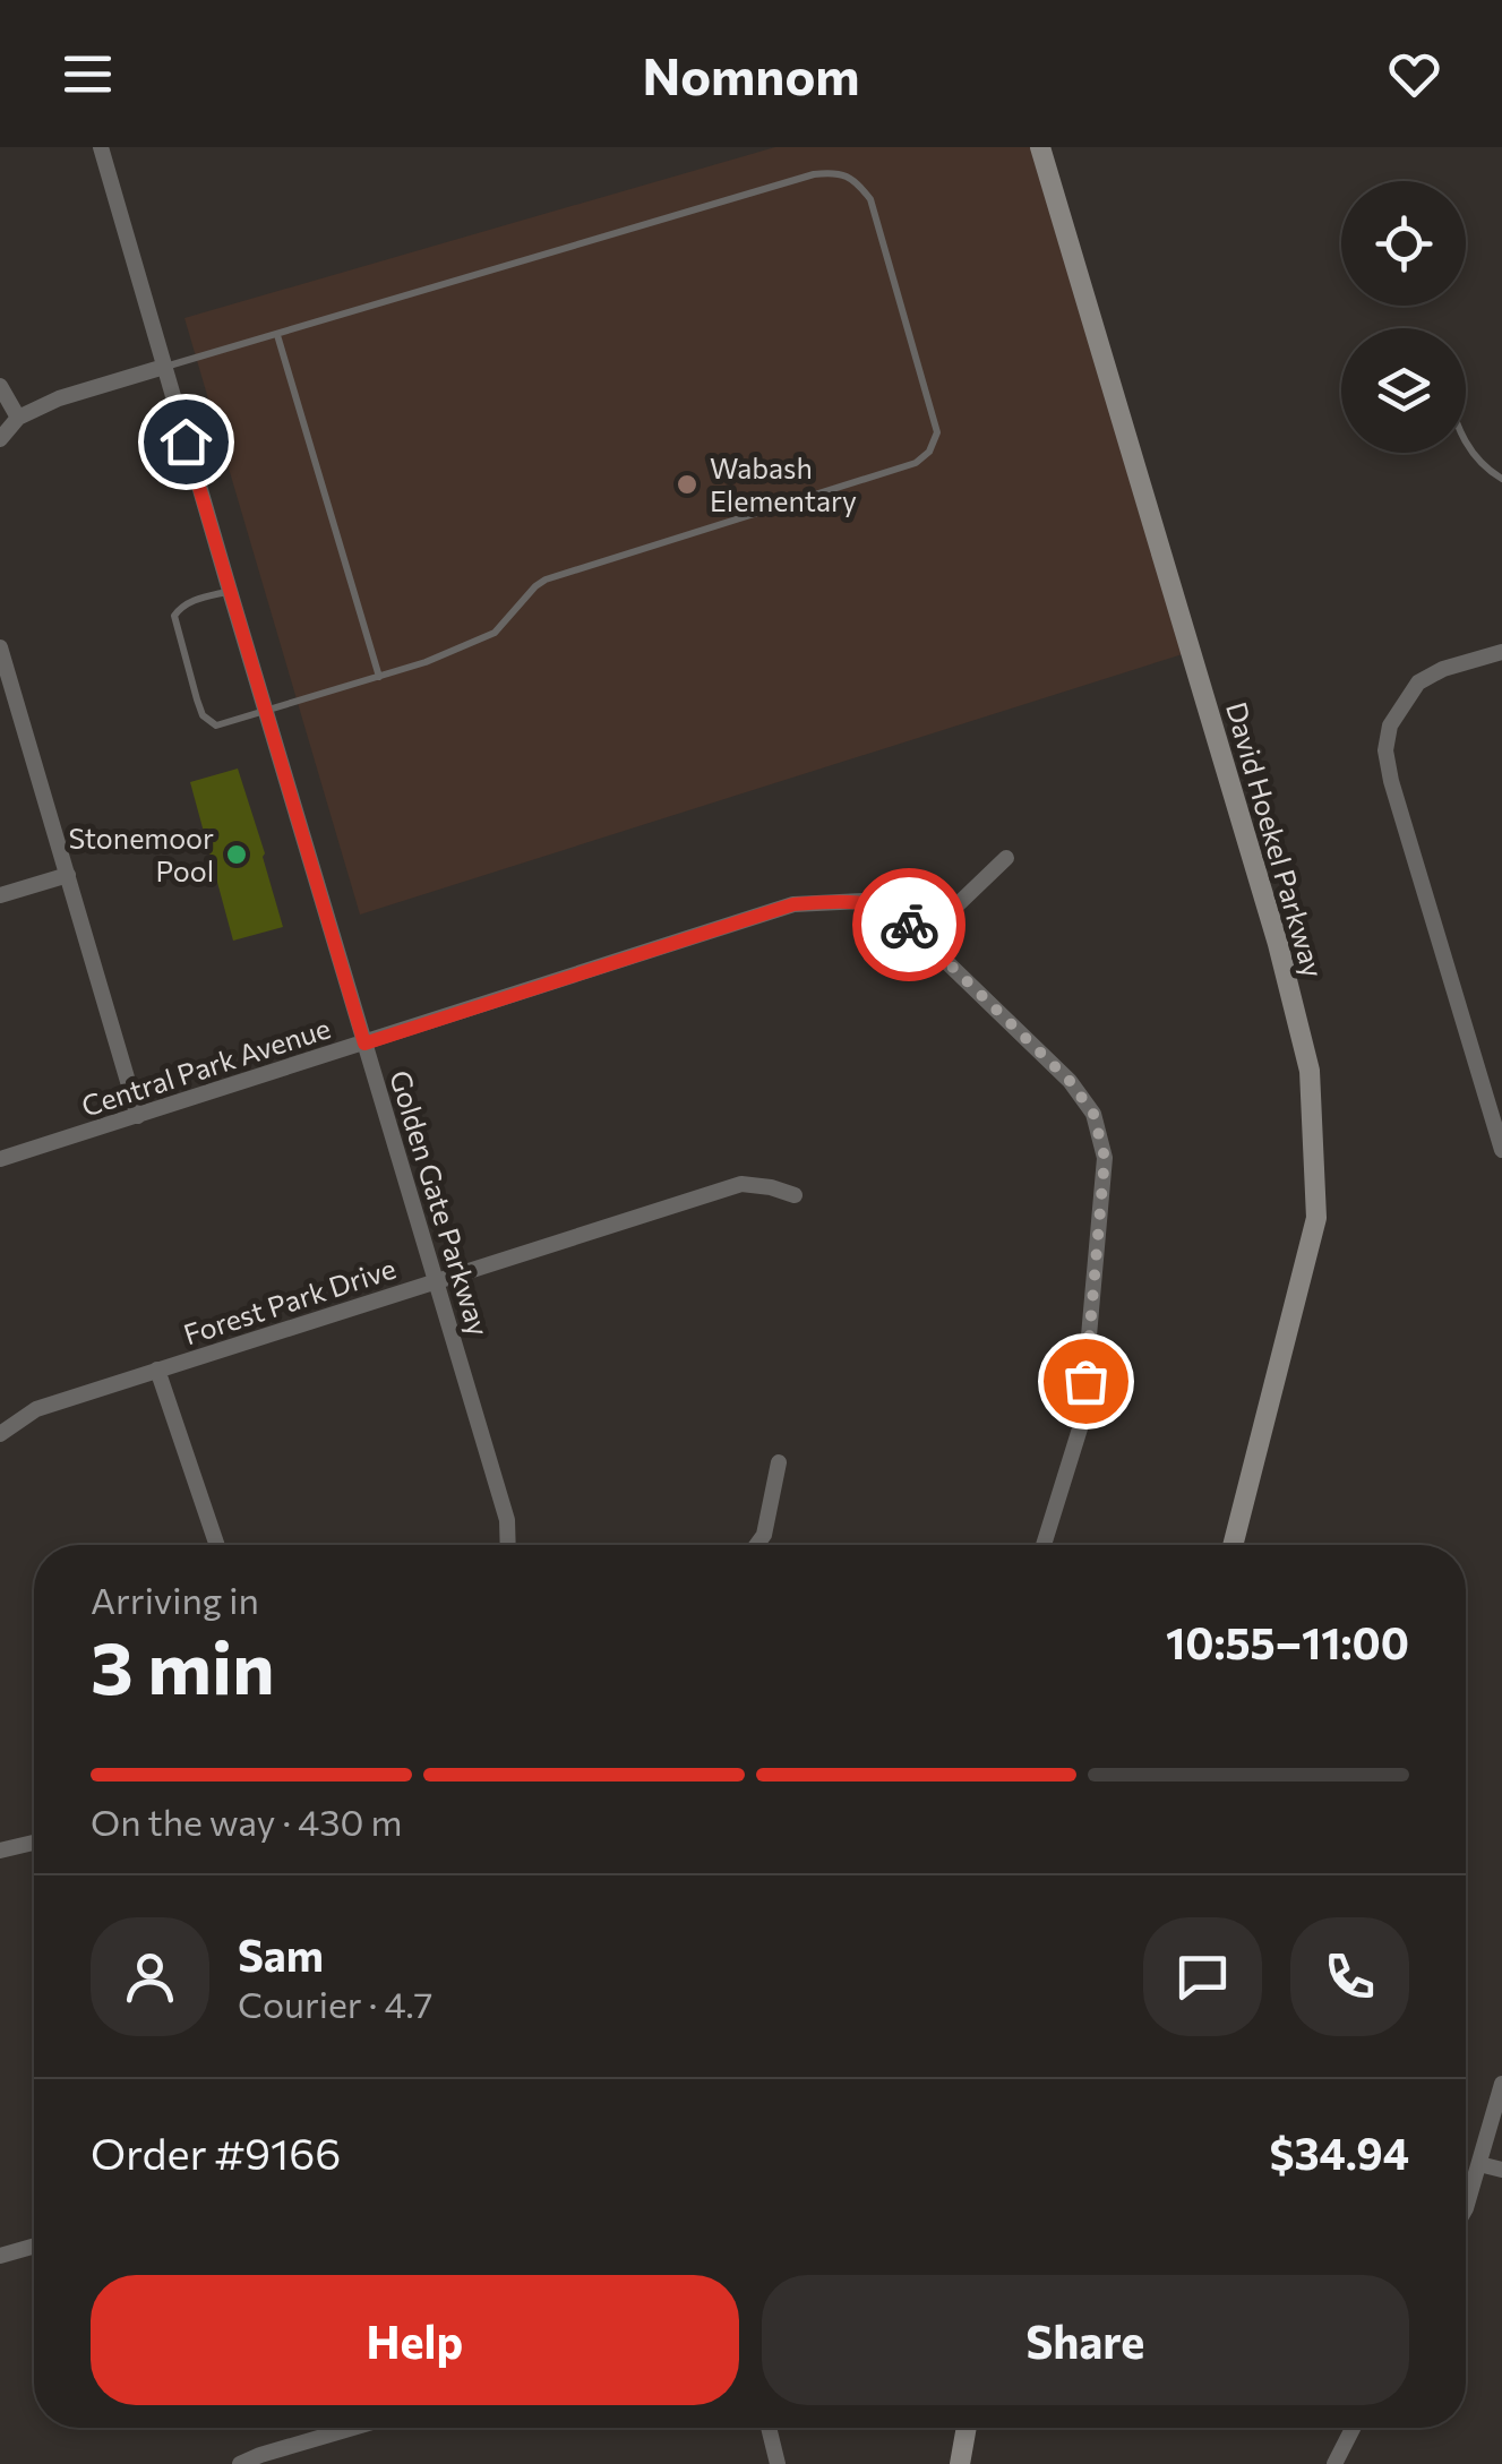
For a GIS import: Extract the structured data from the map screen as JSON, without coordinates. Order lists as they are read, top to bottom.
{
  "streets": {
    "main road": ["David Hoekel Parkway"],
    "street": ["Central Park Avenue", "Golden Gate Parkway", "Forest Park Drive"]
  },
  "crossings": [
    ["Central Park Avenue", "Golden Gate Parkway"],
    ["Golden Gate Parkway", "Forest Park Drive"]
  ],
  "places": ["Wabash Elementary", "Stonemoor Pool"],
  "page": {
    "header": "Nomnom",
    "heading": ["3 min", "Arriving in", "10:55–11:00"],
    "panel": [
      "Sam",
      "Courier · 4.7",
      "Order #9166",
      "$34.94"
    ],
    "bar": "On the way · 430 m",
    "buttons": ["Help", "Share"]
  }
}
